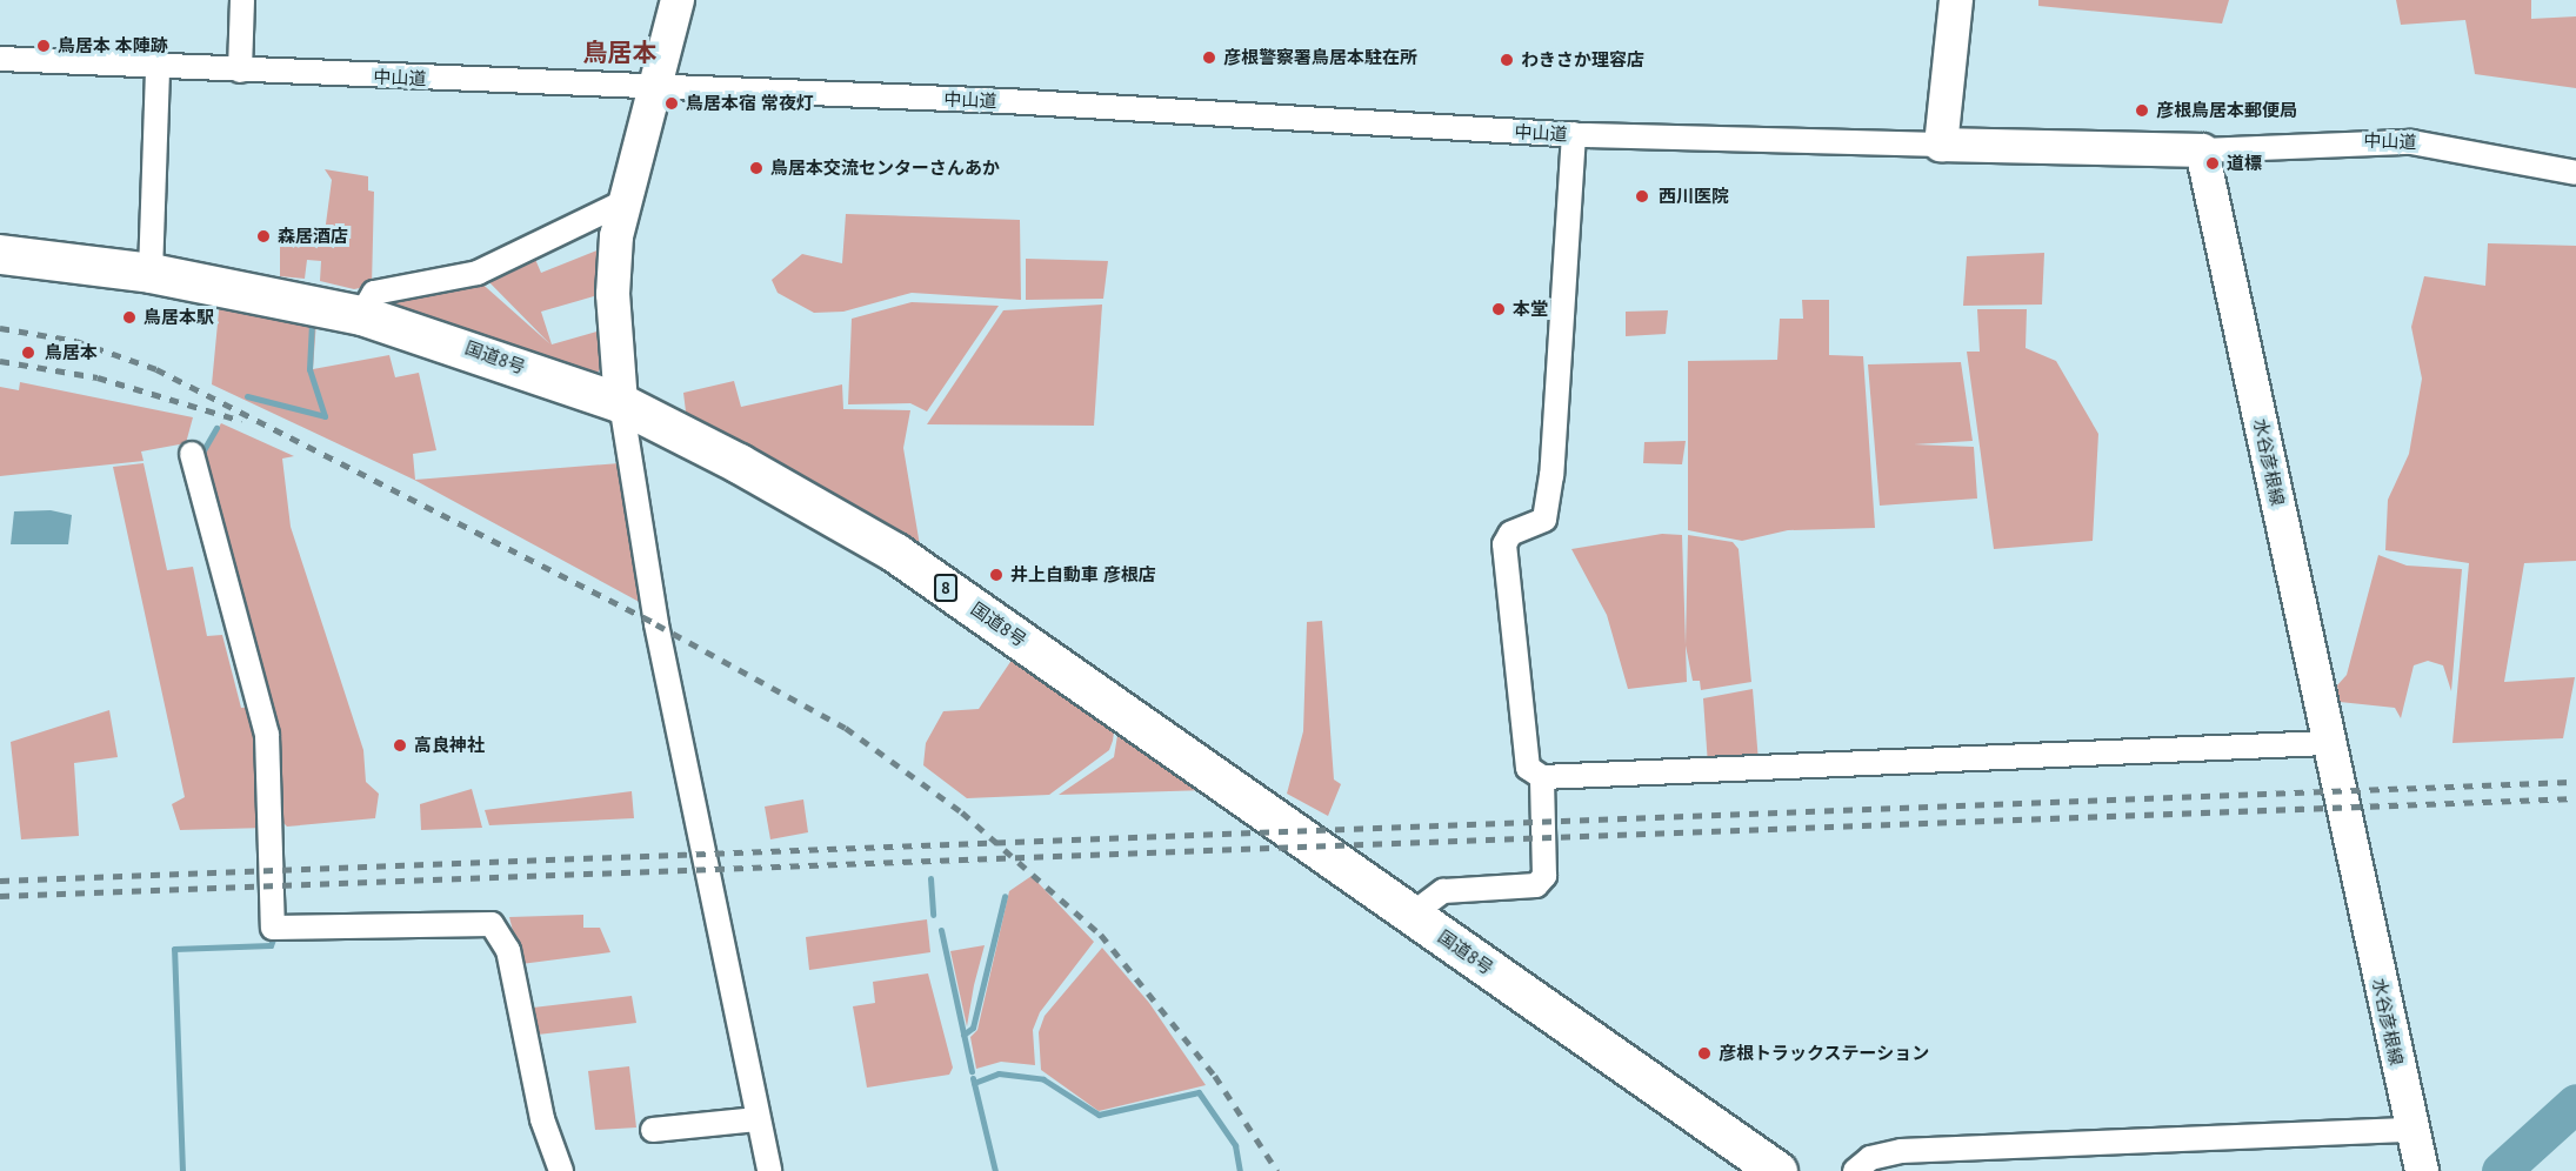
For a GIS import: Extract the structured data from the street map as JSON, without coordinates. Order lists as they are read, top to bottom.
{
  "streets": {
    "highway": ["国道8号", "8"],
    "main road": ["水谷彦根線"],
    "street": ["中山道"]
  },
  "crossings": [
    ["中山道", "水谷彦根線"]
  ],
  "districts": ["鳥居本"],
  "places": [
    "鳥居本 本陣跡",
    "彦根警察署鳥居本駐在所",
    "わきさか理容店",
    "鳥居本宿 常夜灯",
    "彦根鳥居本郵便局",
    "道標",
    "鳥居本交流センターさんあか",
    "西川医院",
    "森居酒店",
    "本堂",
    "鳥居本駅",
    "鳥居本",
    "井上自動車 彦根店",
    "高良神社",
    "彦根トラックステーション"
  ]
}
